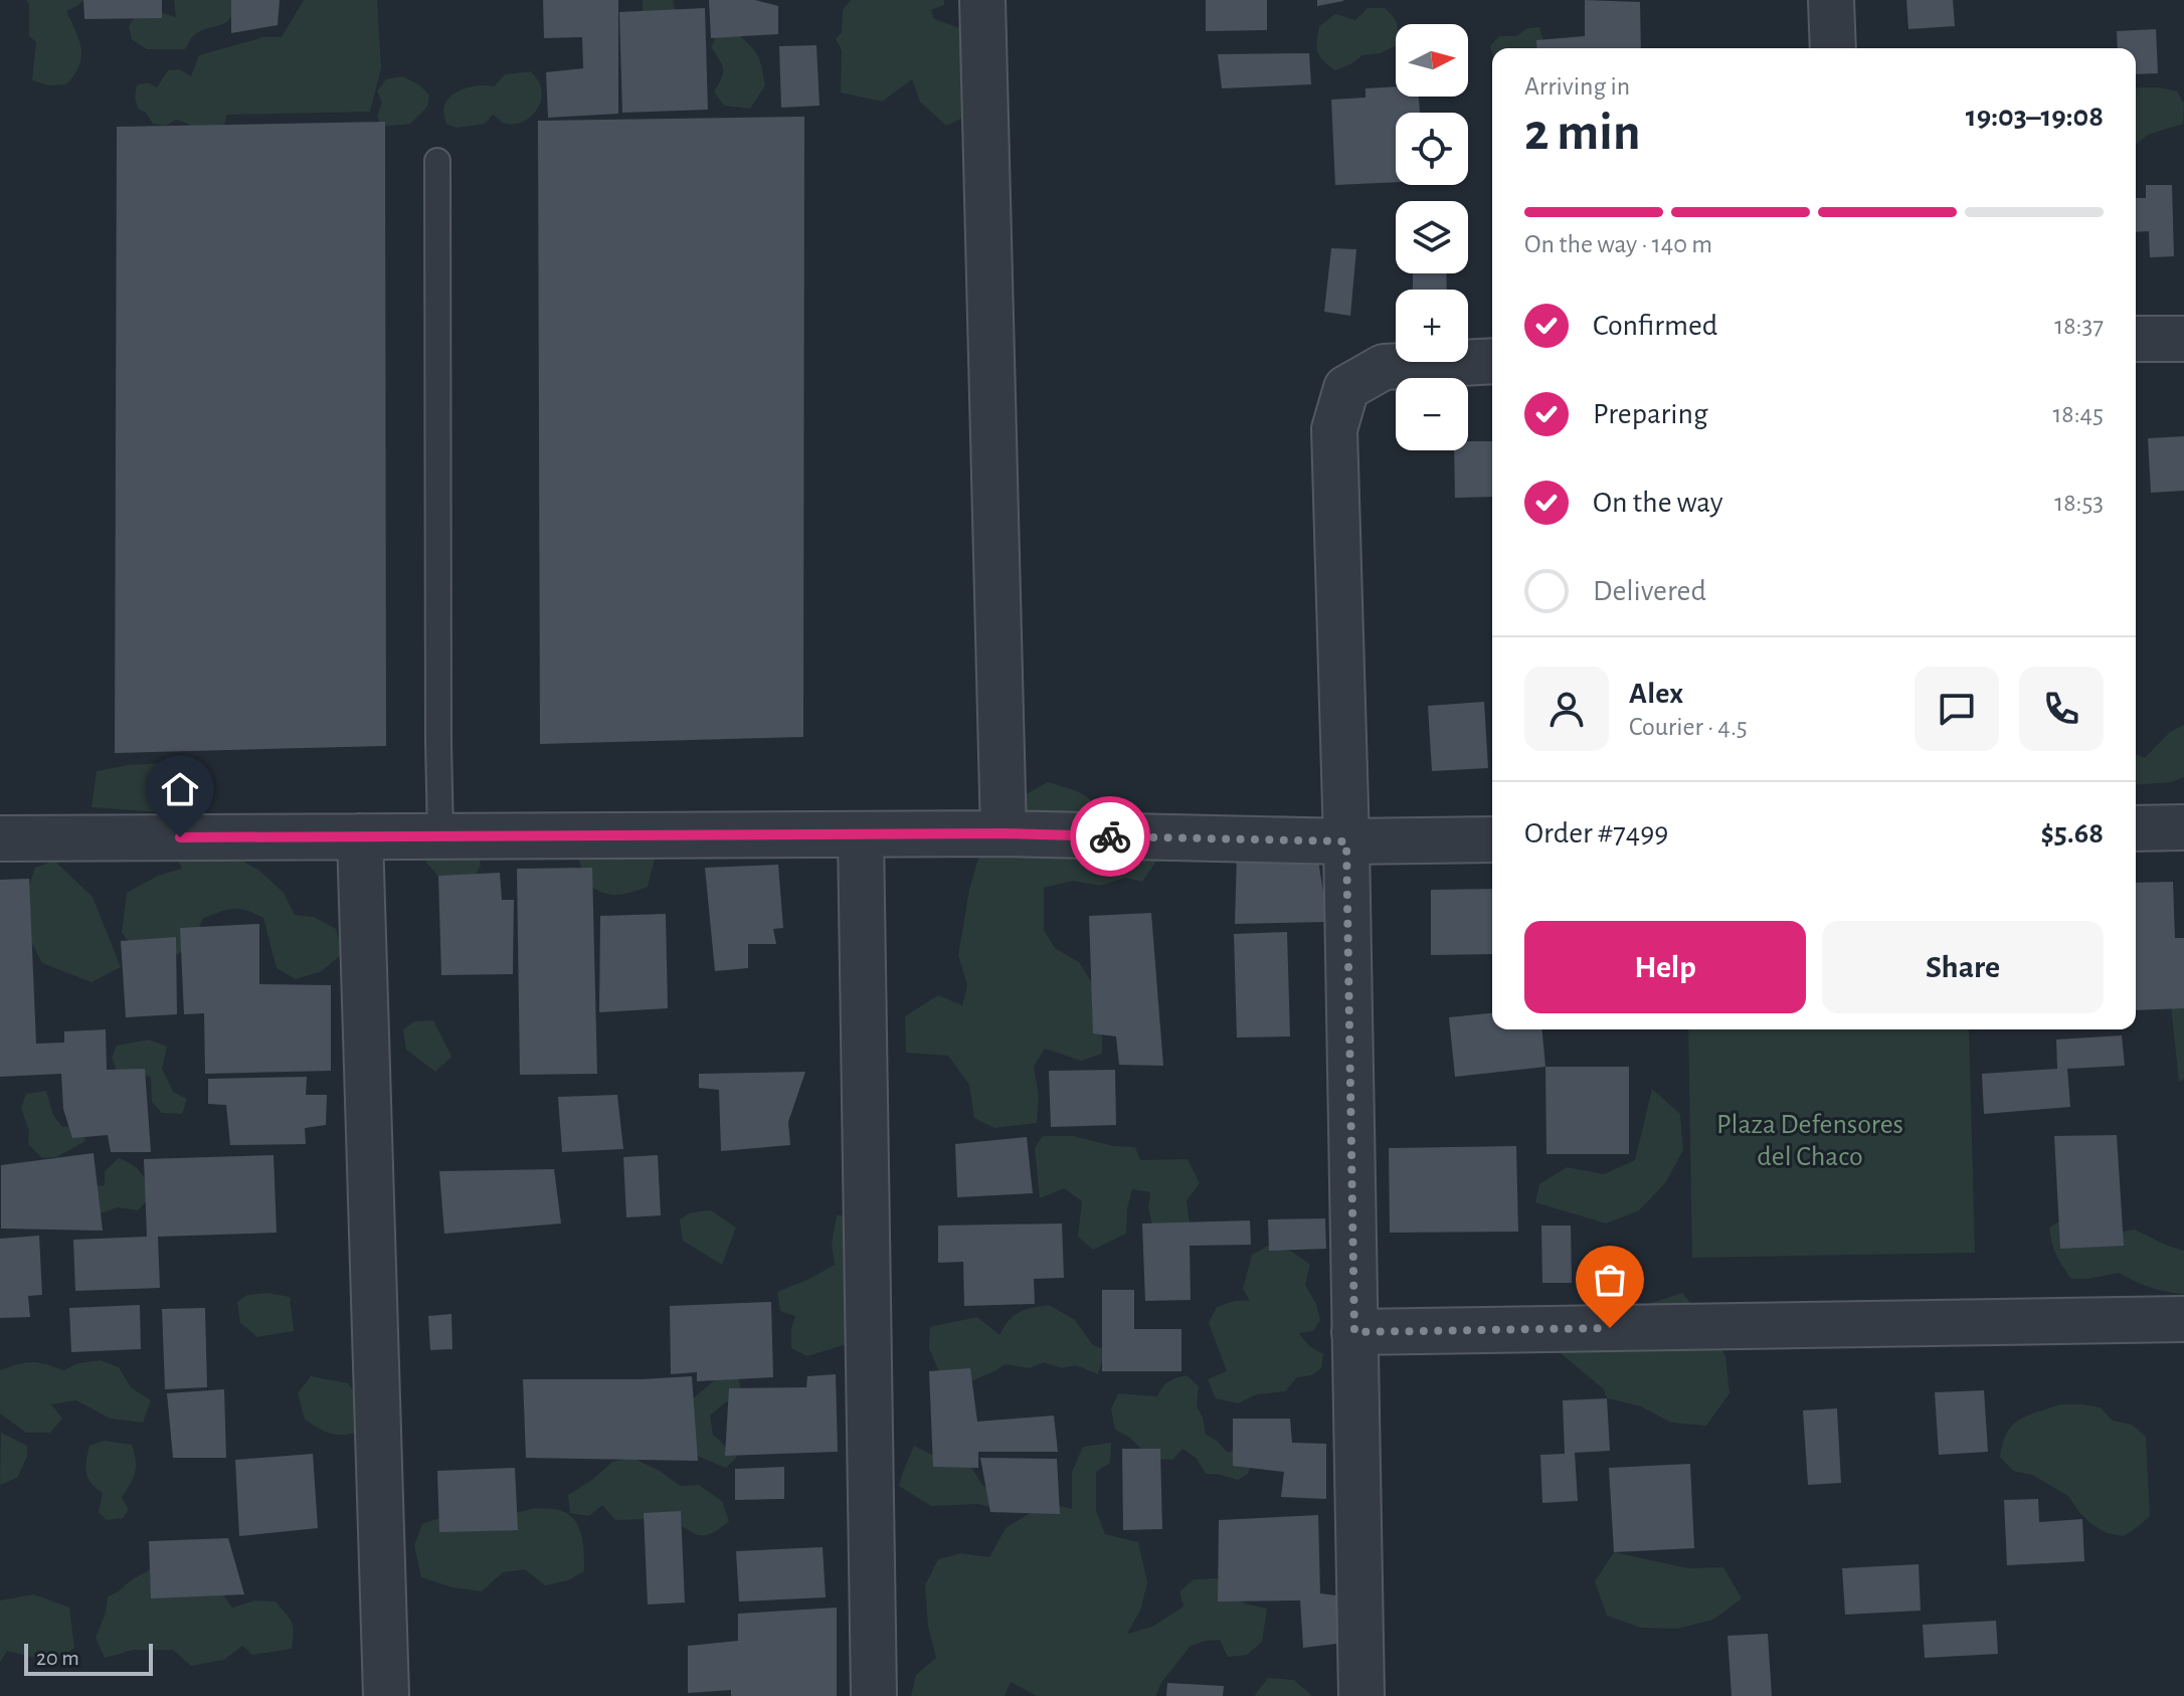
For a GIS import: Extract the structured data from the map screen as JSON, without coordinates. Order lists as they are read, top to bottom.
{
  "parks": ["Plaza Defensores del Chaco"],
  "scale_bar": "20 m",
  "north": "right",
  "page": {
    "map_buttons": ["+", "−"],
    "heading": ["2 min", "Arriving in", "19:03–19:08"],
    "panel": [
      "Alex",
      "Courier · 4.5",
      "Order #7499",
      "$5.68"
    ],
    "bar": "On the way · 140 m",
    "list": [
      ["Confirmed", "18:37"],
      ["Preparing", "18:45"],
      ["On the way", "18:53"],
      "Delivered"
    ],
    "buttons": ["Help", "Share"],
    "scale": "20 m"
  }
}
